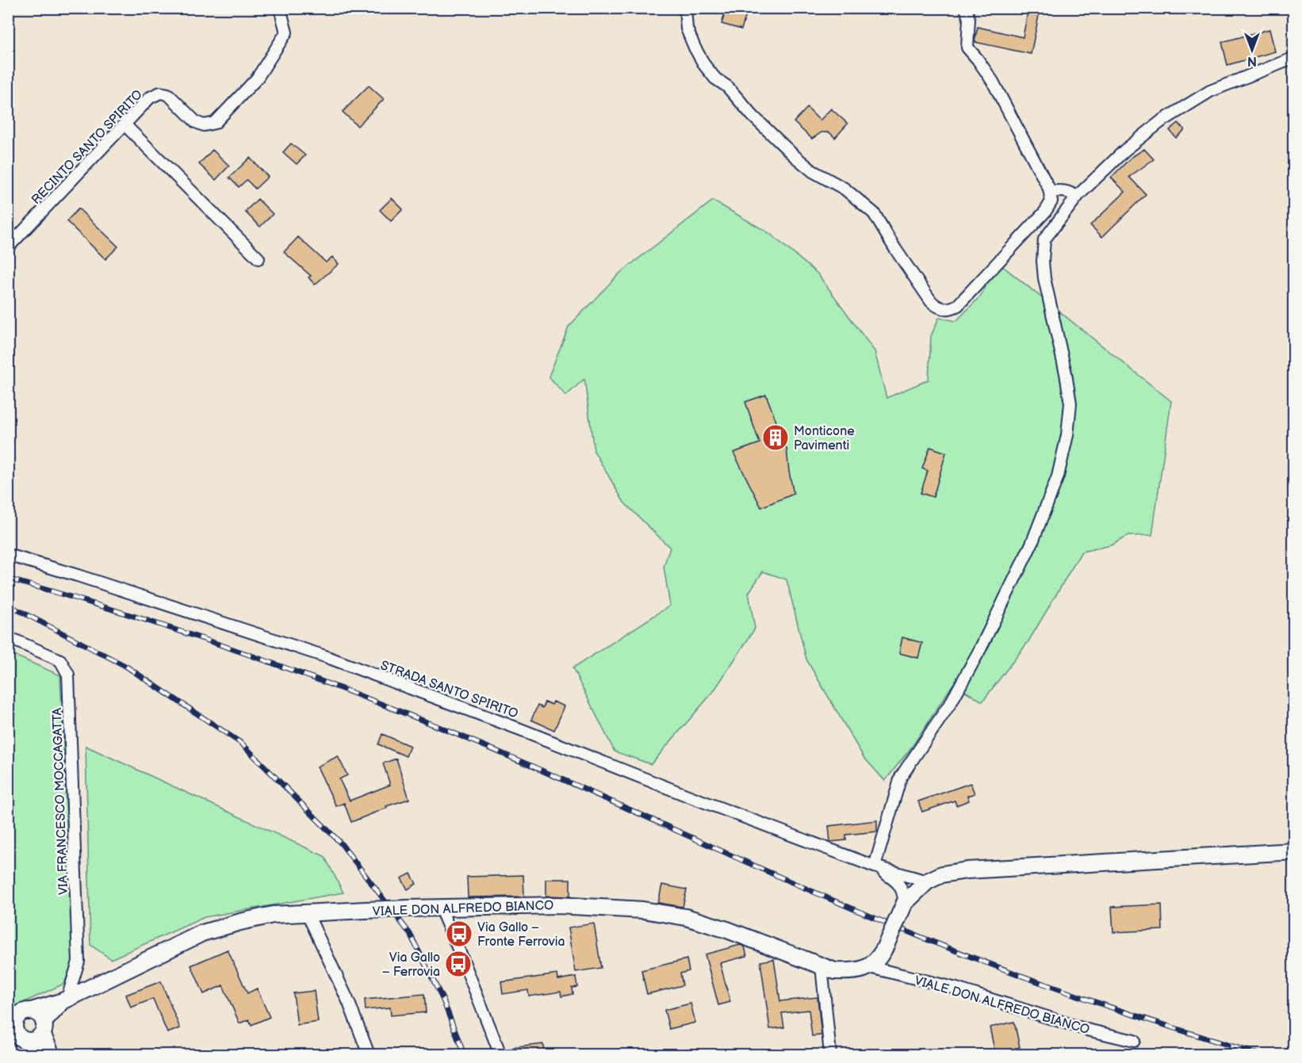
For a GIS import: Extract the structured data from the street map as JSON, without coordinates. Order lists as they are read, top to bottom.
{
  "streets": {
    "street": [
      "RECINTO SANTO SPIRITO",
      "STRADA SANTO SPIRITO",
      "VIA FRANCESCO MOCCAGATTA",
      "VIALE DON ALFREDO BIANCO"
    ]
  },
  "crossings": [
    ["VIA FRANCESCO MOCCAGATTA", "VIALE DON ALFREDO BIANCO"]
  ],
  "places": {
    "building": ["Monticone Pavimenti"],
    "bus stop": ["Via Gallo – Fronte Ferrovia", "Via Gallo – Ferrovia"]
  },
  "north": "bottom"
}
